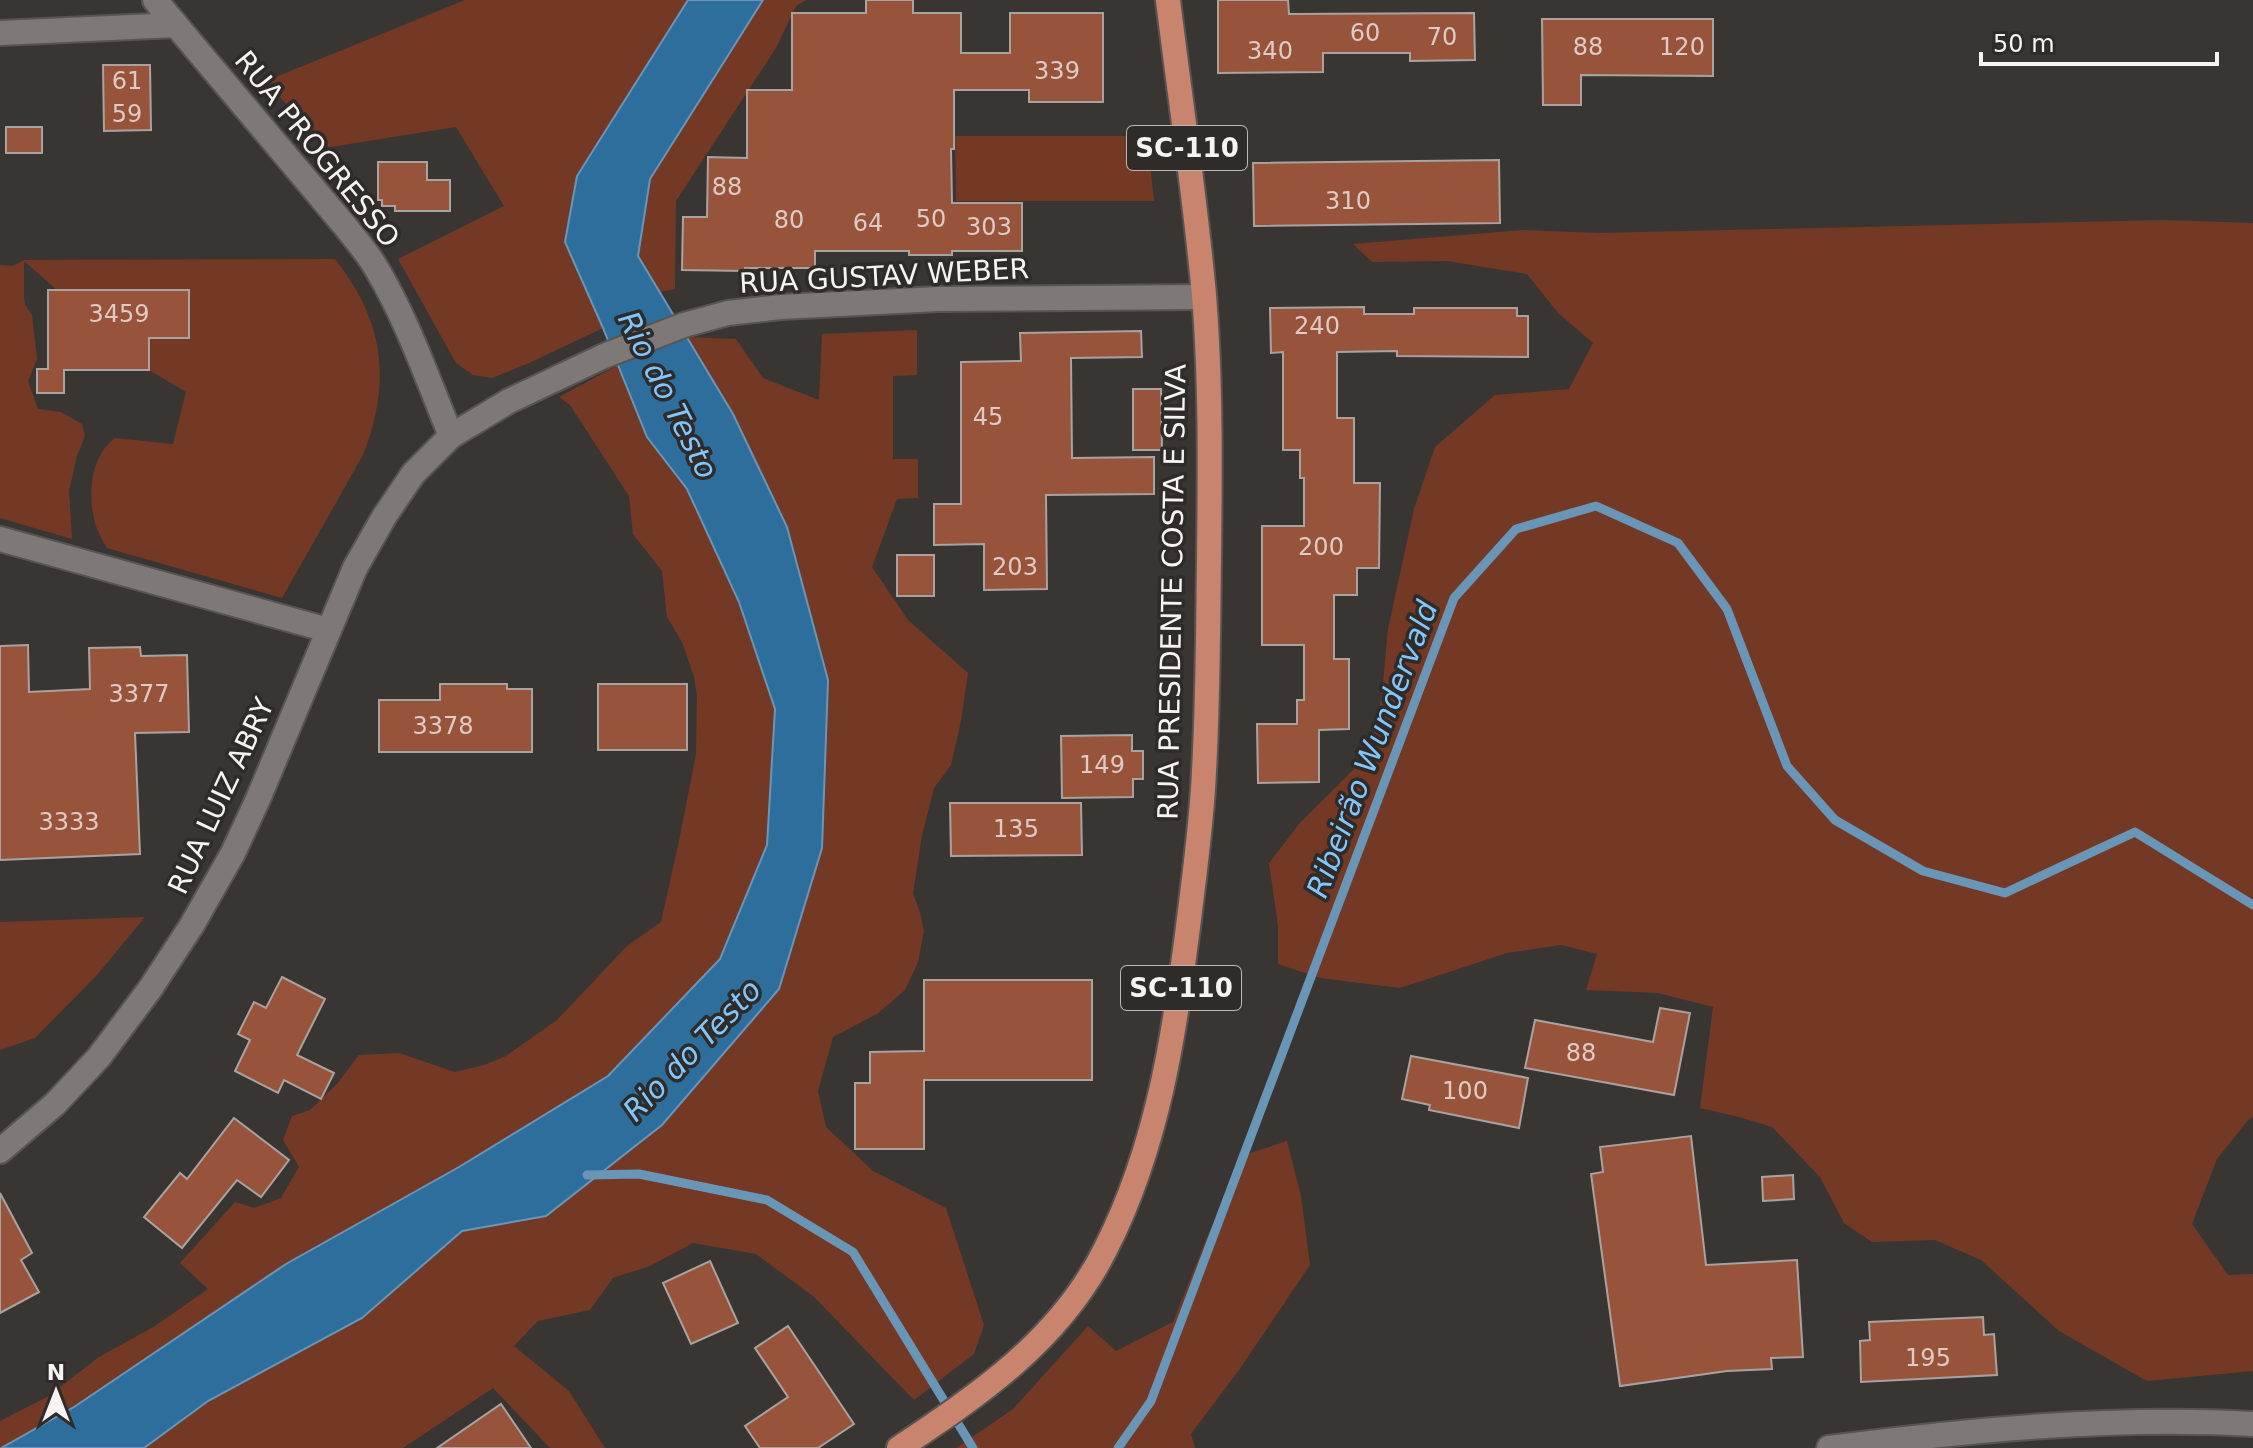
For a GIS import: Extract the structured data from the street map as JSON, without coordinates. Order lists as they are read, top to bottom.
{
  "streets": {
    "main road": ["SC-110", "RUA PRESIDENTE COSTA E SILVA"],
    "street": ["RUA PROGRESSO", "RUA GUSTAV WEBER", "RUA LUIZ ABRY"]
  },
  "crossings": [
    ["RUA PROGRESSO", "RUA GUSTAV WEBER"],
    ["RUA PROGRESSO", "RUA LUIZ ABRY"],
    ["RUA GUSTAV WEBER", "RUA PRESIDENTE COSTA E SILVA"],
    ["RUA GUSTAV WEBER", "RUA LUIZ ABRY"]
  ],
  "water": ["Rio do Testo", "Ribeirão Wundervald"],
  "house_numbers": [
    "60",
    "70",
    "88",
    "120",
    "340",
    "339",
    "61",
    "59",
    "88",
    "310",
    "50",
    "80",
    "64",
    "303",
    "3459",
    "240",
    "45",
    "200",
    "203",
    "3377",
    "3378",
    "149",
    "3333",
    "135",
    "88",
    "100",
    "195"
  ],
  "scale_bar": "50 m",
  "north": "top"
}
